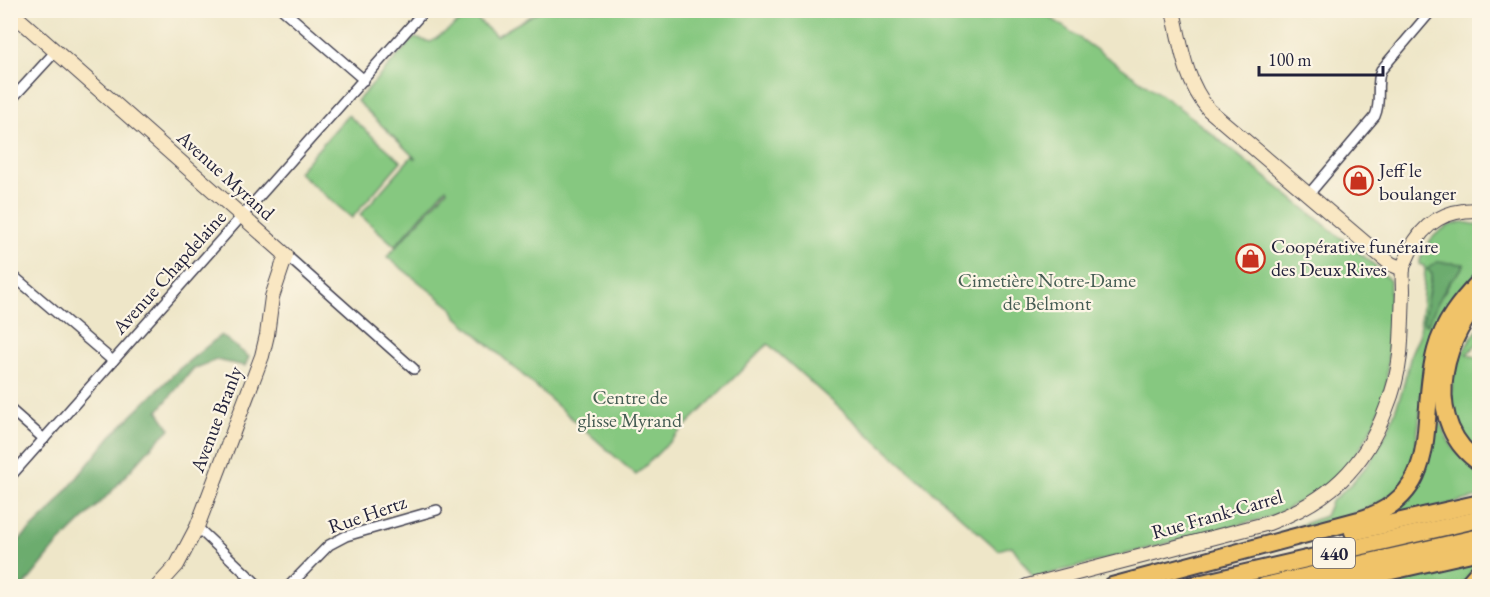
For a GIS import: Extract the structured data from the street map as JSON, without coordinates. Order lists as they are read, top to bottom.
{
  "streets": {
    "highway": ["440"],
    "street": [
      "Avenue Myrand",
      "Avenue Chapdelaine",
      "Avenue Branly",
      "Rue Hertz",
      "Rue Frank-Carrel"
    ]
  },
  "crossings": [
    ["Avenue Myrand", "Avenue Chapdelaine"],
    ["Avenue Myrand", "Avenue Branly"]
  ],
  "parks": ["Cimetière Notre-Dame de Belmont", "Centre de glisse Myrand"],
  "places": {
    "shop": ["Jeff le boulanger", "Coopérative funéraire des Deux Rives"]
  },
  "scale_bar": "100 m"
}
